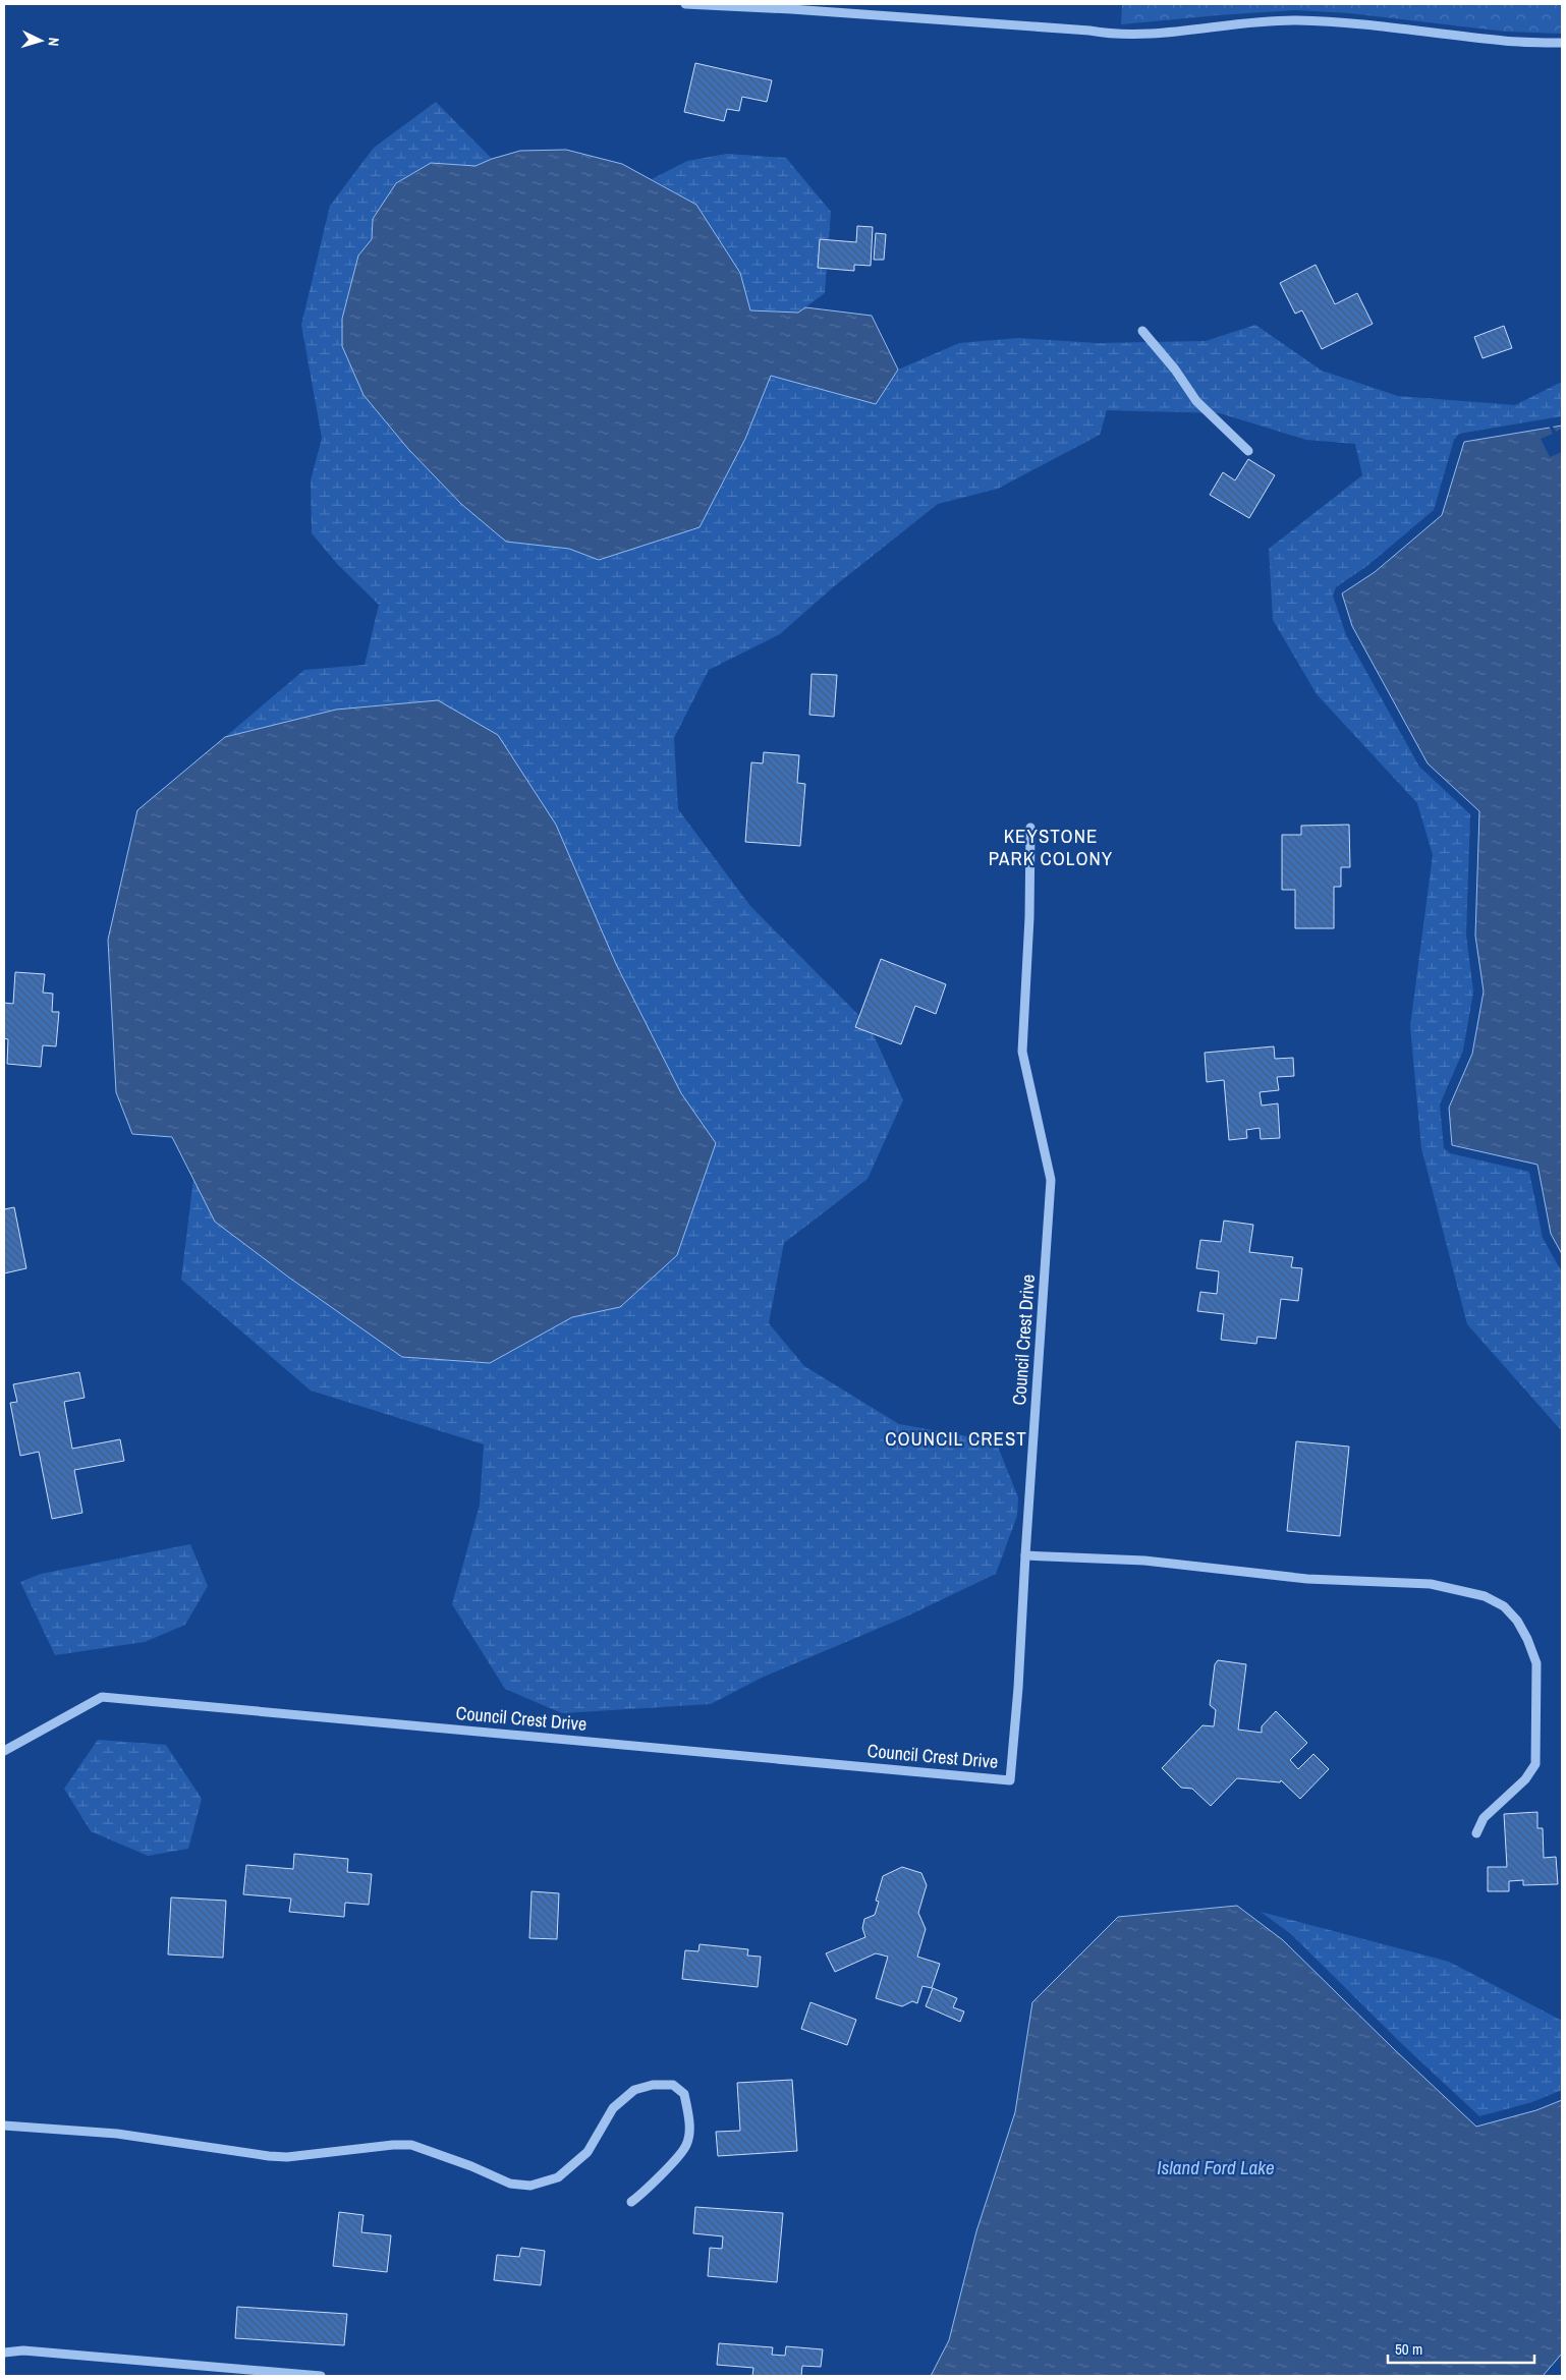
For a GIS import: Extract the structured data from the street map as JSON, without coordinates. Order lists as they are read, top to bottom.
{
  "streets": {
    "street": ["Council Crest Drive"]
  },
  "districts": ["KEYSTONE PARK COLONY", "COUNCIL CREST"],
  "water": ["Island Ford Lake"],
  "scale_bar": "50 m",
  "north": "right"
}
